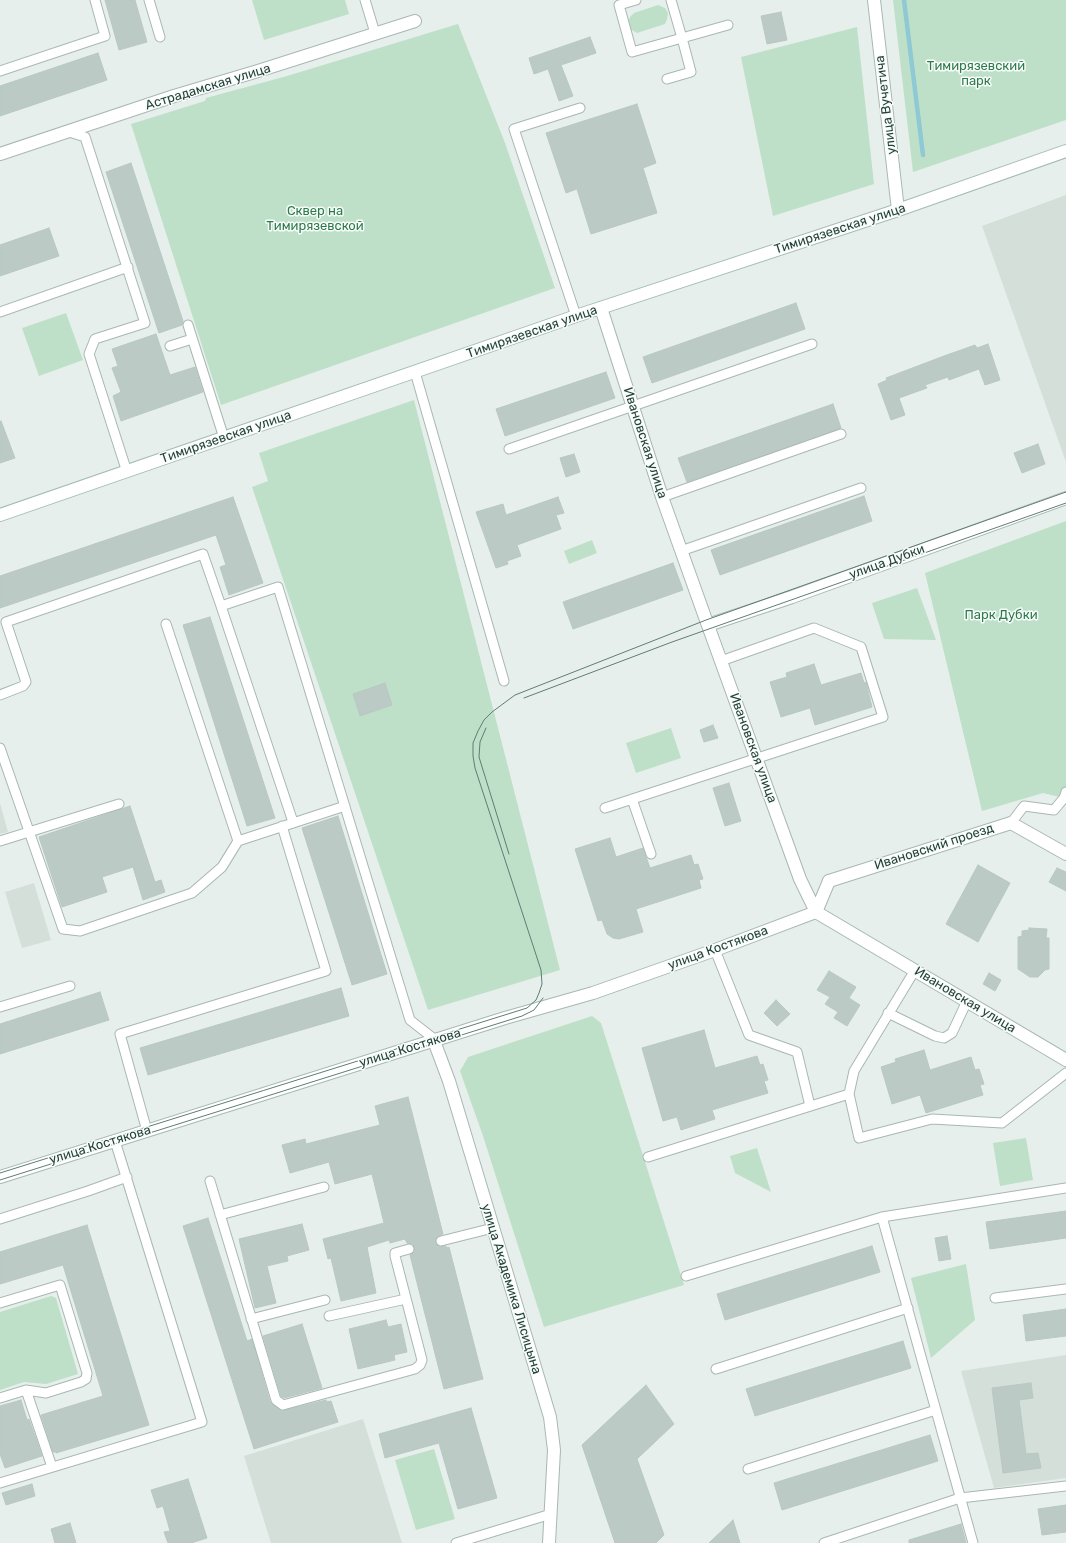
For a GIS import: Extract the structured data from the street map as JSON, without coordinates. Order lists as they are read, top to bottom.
{
  "streets": {
    "street": [
      "Астрадамская улица",
      "улица Вучетича",
      "Тимирязевская улица",
      "Ивановская улица",
      "улица Дубки",
      "Ивановский проезд",
      "улица Костякова",
      "улица Академика Лисицына"
    ]
  },
  "crossings": [
    ["улица Вучетича", "Тимирязевская улица"],
    ["Тимирязевская улица", "Ивановская улица"],
    ["Ивановская улица", "улица Дубки"],
    ["Ивановская улица", "Ивановский проезд"],
    ["Ивановская улица", "улица Костякова"],
    ["Ивановский проезд", "улица Костякова"],
    ["улица Костякова", "улица Академика Лисицына"]
  ],
  "parks": ["Тимирязевский парк", "Сквер на Тимирязевской", "Парк Дубки"]
}
